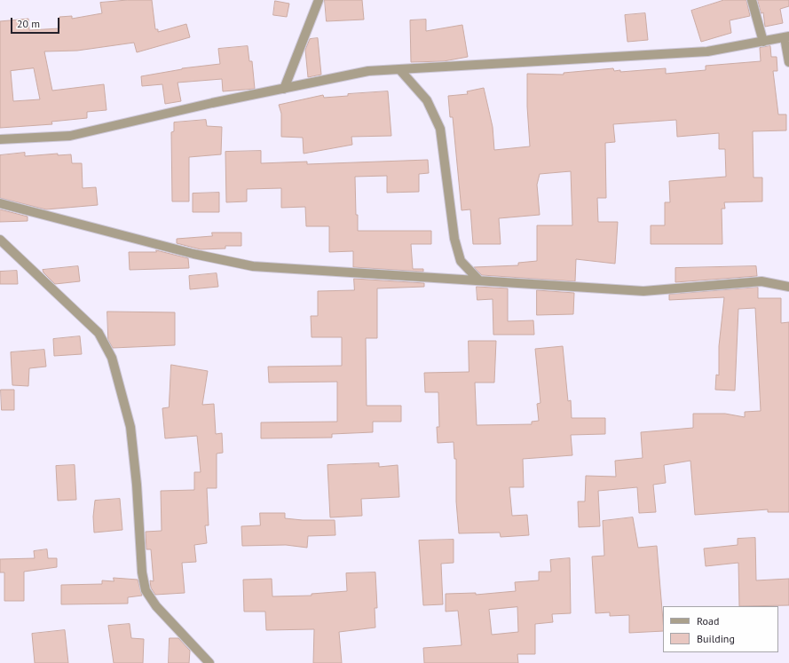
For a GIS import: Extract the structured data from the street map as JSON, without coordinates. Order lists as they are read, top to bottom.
{
  "legend": ["Road", "Building"],
  "scale_bar": "20 m"
}
